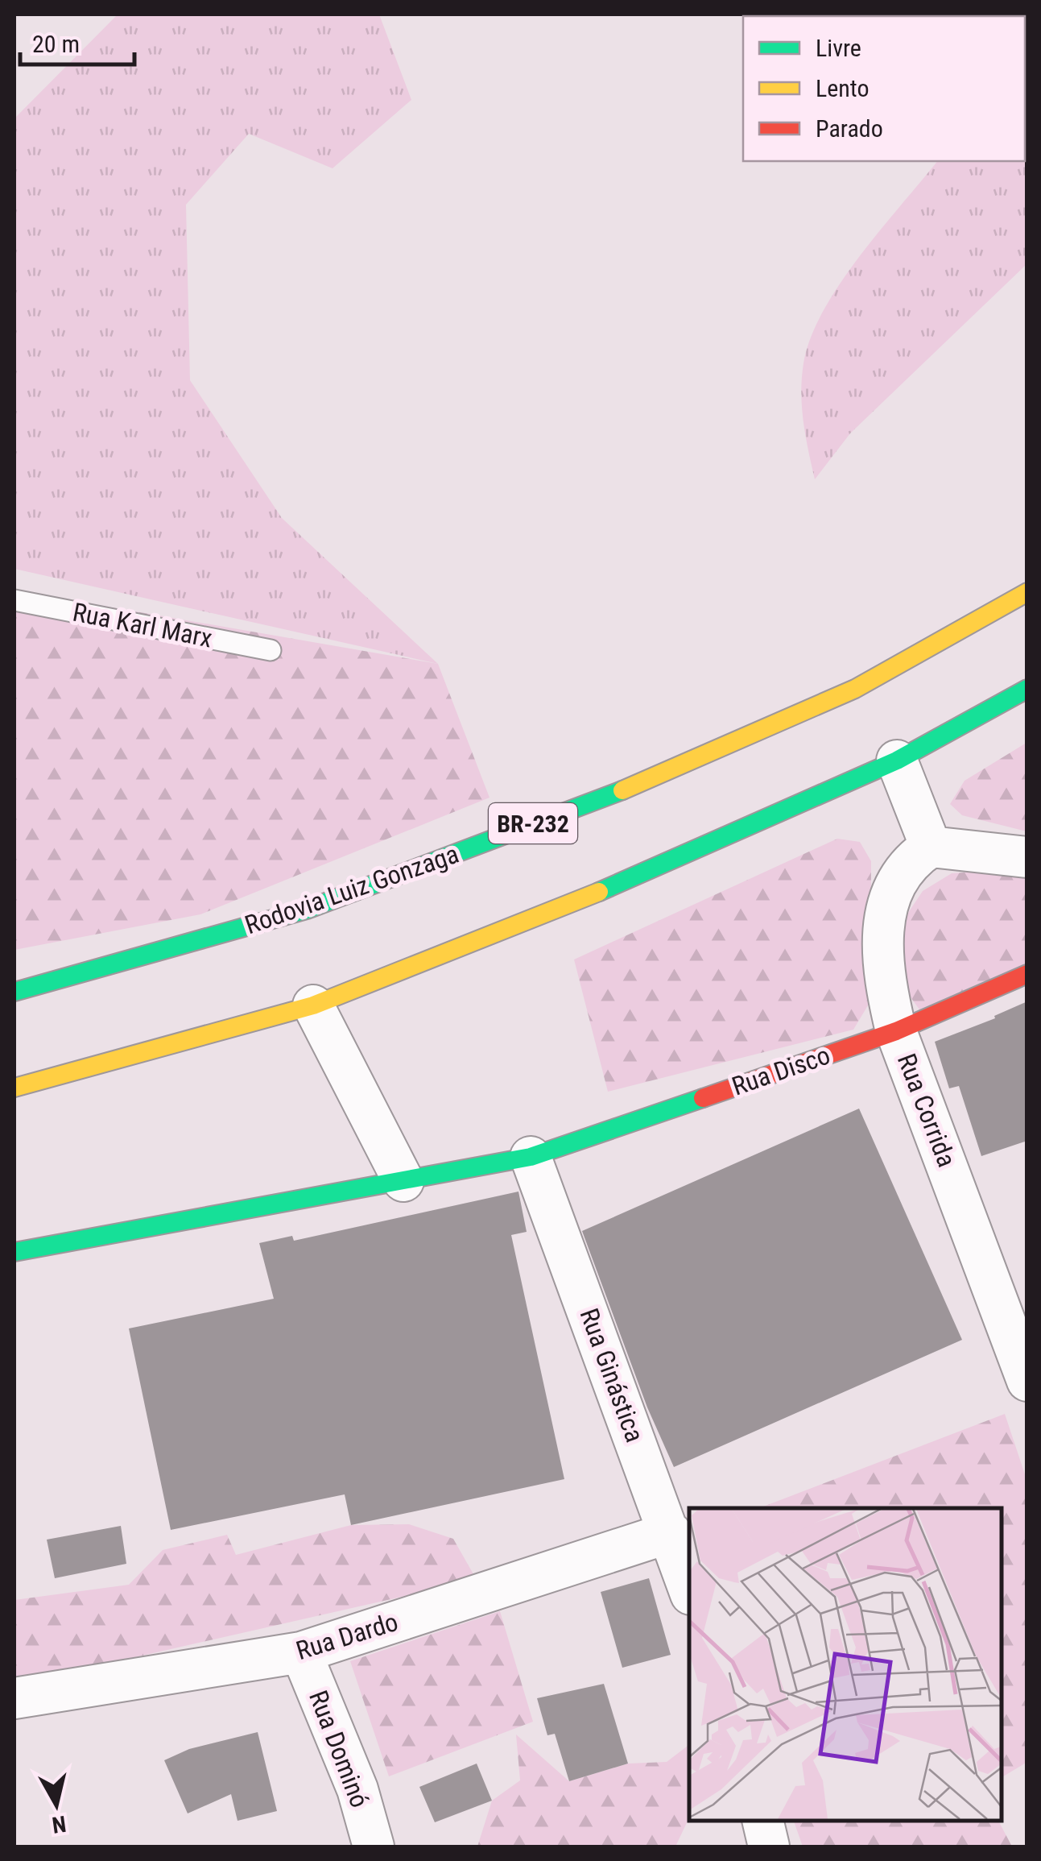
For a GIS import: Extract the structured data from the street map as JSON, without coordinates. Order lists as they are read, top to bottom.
{
  "streets": {
    "main road": ["BR-232", "Rodovia Luiz Gonzaga", "Rua Disco"],
    "street": [
      "Rua Corrida",
      "Rua Ginástica",
      "Rua Dardo",
      "Rua Dominó"
    ],
    "lane": ["Rua Karl Marx"]
  },
  "crossings": [
    ["Rua Disco", "Rua Corrida"],
    ["Rua Disco", "Rua Ginástica"],
    ["Rua Ginástica", "Rua Dardo"],
    ["Rua Dardo", "Rua Dominó"]
  ],
  "legend": ["Livre", "Lento", "Parado"],
  "scale_bar": "20 m",
  "north": "bottom"
}
